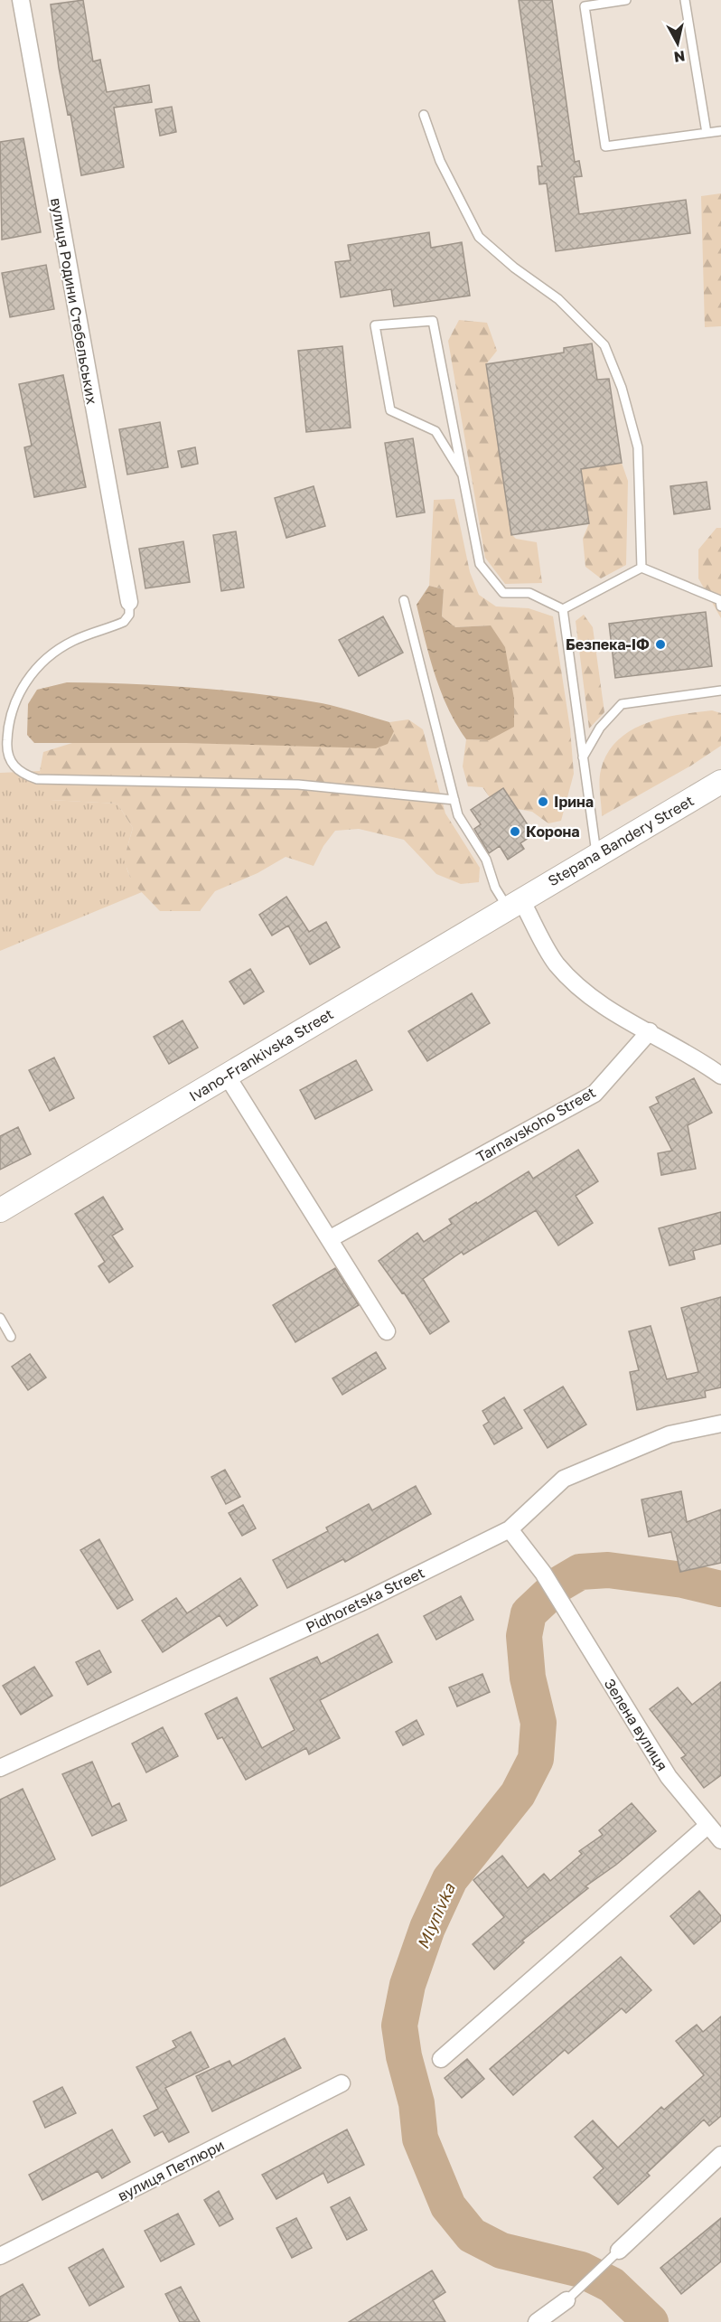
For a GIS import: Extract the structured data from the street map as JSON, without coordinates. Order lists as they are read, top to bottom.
{
  "streets": {
    "main road": ["Stepana Bandery Street", "Ivano-Frankivska Street"],
    "street": [
      "вулиця Родини Стебельських",
      "Tarnavskoho Street",
      "Pidhoretska Street",
      "Зелена вулиця",
      "вулиця Петлюри"
    ]
  },
  "crossings": [
    ["Stepana Bandery Street", "Ivano-Frankivska Street"],
    ["Pidhoretska Street", "Зелена вулиця"]
  ],
  "water": ["Mlynivka"],
  "places": ["Безпека-ІФ", "Ірина", "Корона"],
  "north": "bottom"
}
